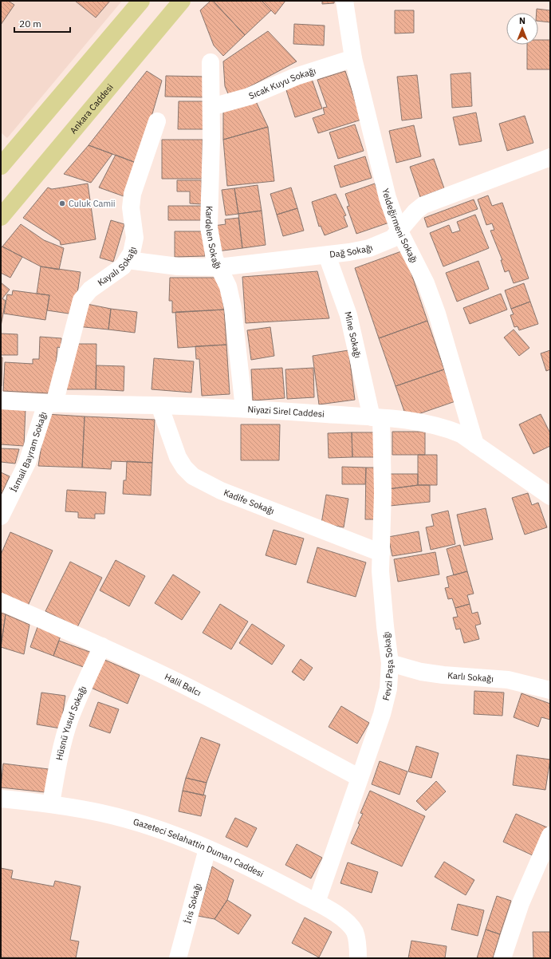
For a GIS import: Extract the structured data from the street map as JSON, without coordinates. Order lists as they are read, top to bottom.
{
  "streets": {
    "main road": ["Ankara Caddesi"],
    "street": [
      "Sıcak Kuyu Sokağı",
      "Yeldeğirmeni Sokağı",
      "Kardelen Sokağı",
      "Dağ Sokağı",
      "Kayalı Sokağı",
      "Mine Sokağı",
      "Niyazi Sirel Caddesi",
      "İsmail Bayram Sokağı",
      "Kadife Sokağı",
      "Fevzi Paşa Sokağı",
      "Karlı Sokağı",
      "Halil Balcı",
      "Hüsnü Yusuf Sokağı",
      "Gazeteci Selahattin Duman Caddesi",
      "İris Sokağı"
    ]
  },
  "crossings": [
    ["Sıcak Kuyu Sokağı", "Yeldeğirmeni Sokağı"],
    ["Sıcak Kuyu Sokağı", "Kardelen Sokağı"],
    ["Yeldeğirmeni Sokağı", "Dağ Sokağı"],
    ["Yeldeğirmeni Sokağı", "Niyazi Sirel Caddesi"],
    ["Kardelen Sokağı", "Dağ Sokağı"],
    ["Kardelen Sokağı", "Niyazi Sirel Caddesi"],
    ["Dağ Sokağı", "Kayalı Sokağı"],
    ["Dağ Sokağı", "Mine Sokağı"],
    ["Kayalı Sokağı", "Niyazi Sirel Caddesi"],
    ["Kayalı Sokağı", "İsmail Bayram Sokağı"],
    ["Mine Sokağı", "Niyazi Sirel Caddesi"],
    ["Mine Sokağı", "Fevzi Paşa Sokağı"],
    ["Niyazi Sirel Caddesi", "İsmail Bayram Sokağı"],
    ["Niyazi Sirel Caddesi", "Kadife Sokağı"],
    ["Niyazi Sirel Caddesi", "Fevzi Paşa Sokağı"],
    ["Kadife Sokağı", "Fevzi Paşa Sokağı"],
    ["Fevzi Paşa Sokağı", "Karlı Sokağı"],
    ["Fevzi Paşa Sokağı", "Halil Balcı"],
    ["Fevzi Paşa Sokağı", "Gazeteci Selahattin Duman Caddesi"],
    ["Halil Balcı", "Hüsnü Yusuf Sokağı"],
    ["Hüsnü Yusuf Sokağı", "Gazeteci Selahattin Duman Caddesi"],
    ["Gazeteci Selahattin Duman Caddesi", "İris Sokağı"]
  ],
  "places": ["Culuk Camii"],
  "scale_bar": "20 m",
  "north": "top"
}
